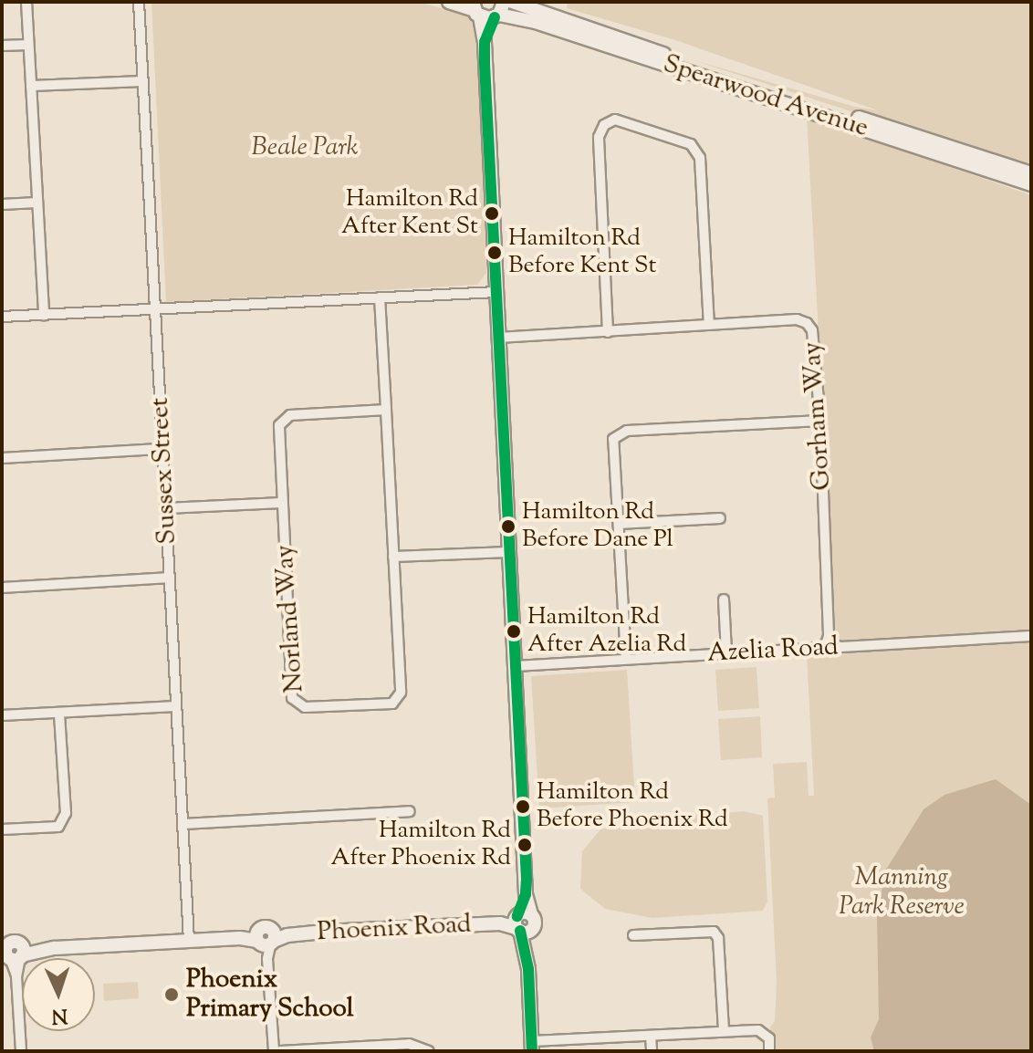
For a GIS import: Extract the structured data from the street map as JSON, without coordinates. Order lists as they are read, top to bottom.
{
  "streets": {
    "main road": ["Spearwood Avenue", "Phoenix Road"],
    "street": [
      "Gorham Way",
      "Sussex Street",
      "Norland Way",
      "Azelia Road"
    ]
  },
  "crossings": [
    ["Gorham Way", "Azelia Road"],
    ["Sussex Street", "Phoenix Road"]
  ],
  "parks": ["Beale Park", "Manning Park Reserve"],
  "places": [
    "Hamilton Rd After Kent St",
    "Hamilton Rd Before Kent St",
    "Hamilton Rd Before Dane Pl",
    "Hamilton Rd After Azelia Rd",
    "Hamilton Rd Before Phoenix Rd",
    "Hamilton Rd After Phoenix Rd",
    "Phoenix Primary School"
  ],
  "north": "bottom"
}
